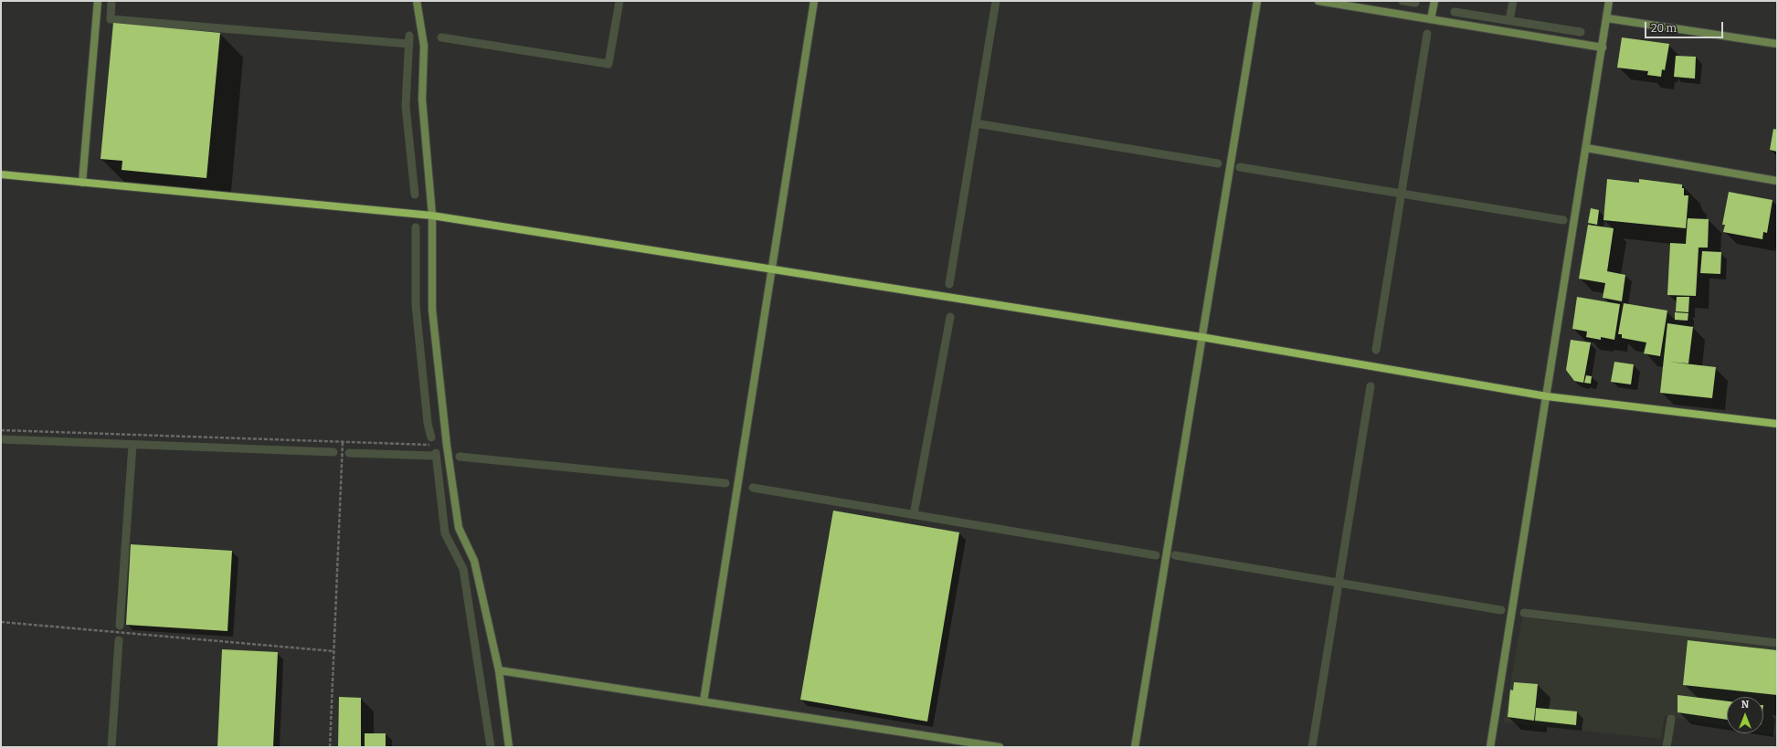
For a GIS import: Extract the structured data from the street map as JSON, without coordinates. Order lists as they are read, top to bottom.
{
  "scale_bar": "20 m",
  "north": "top"
}
